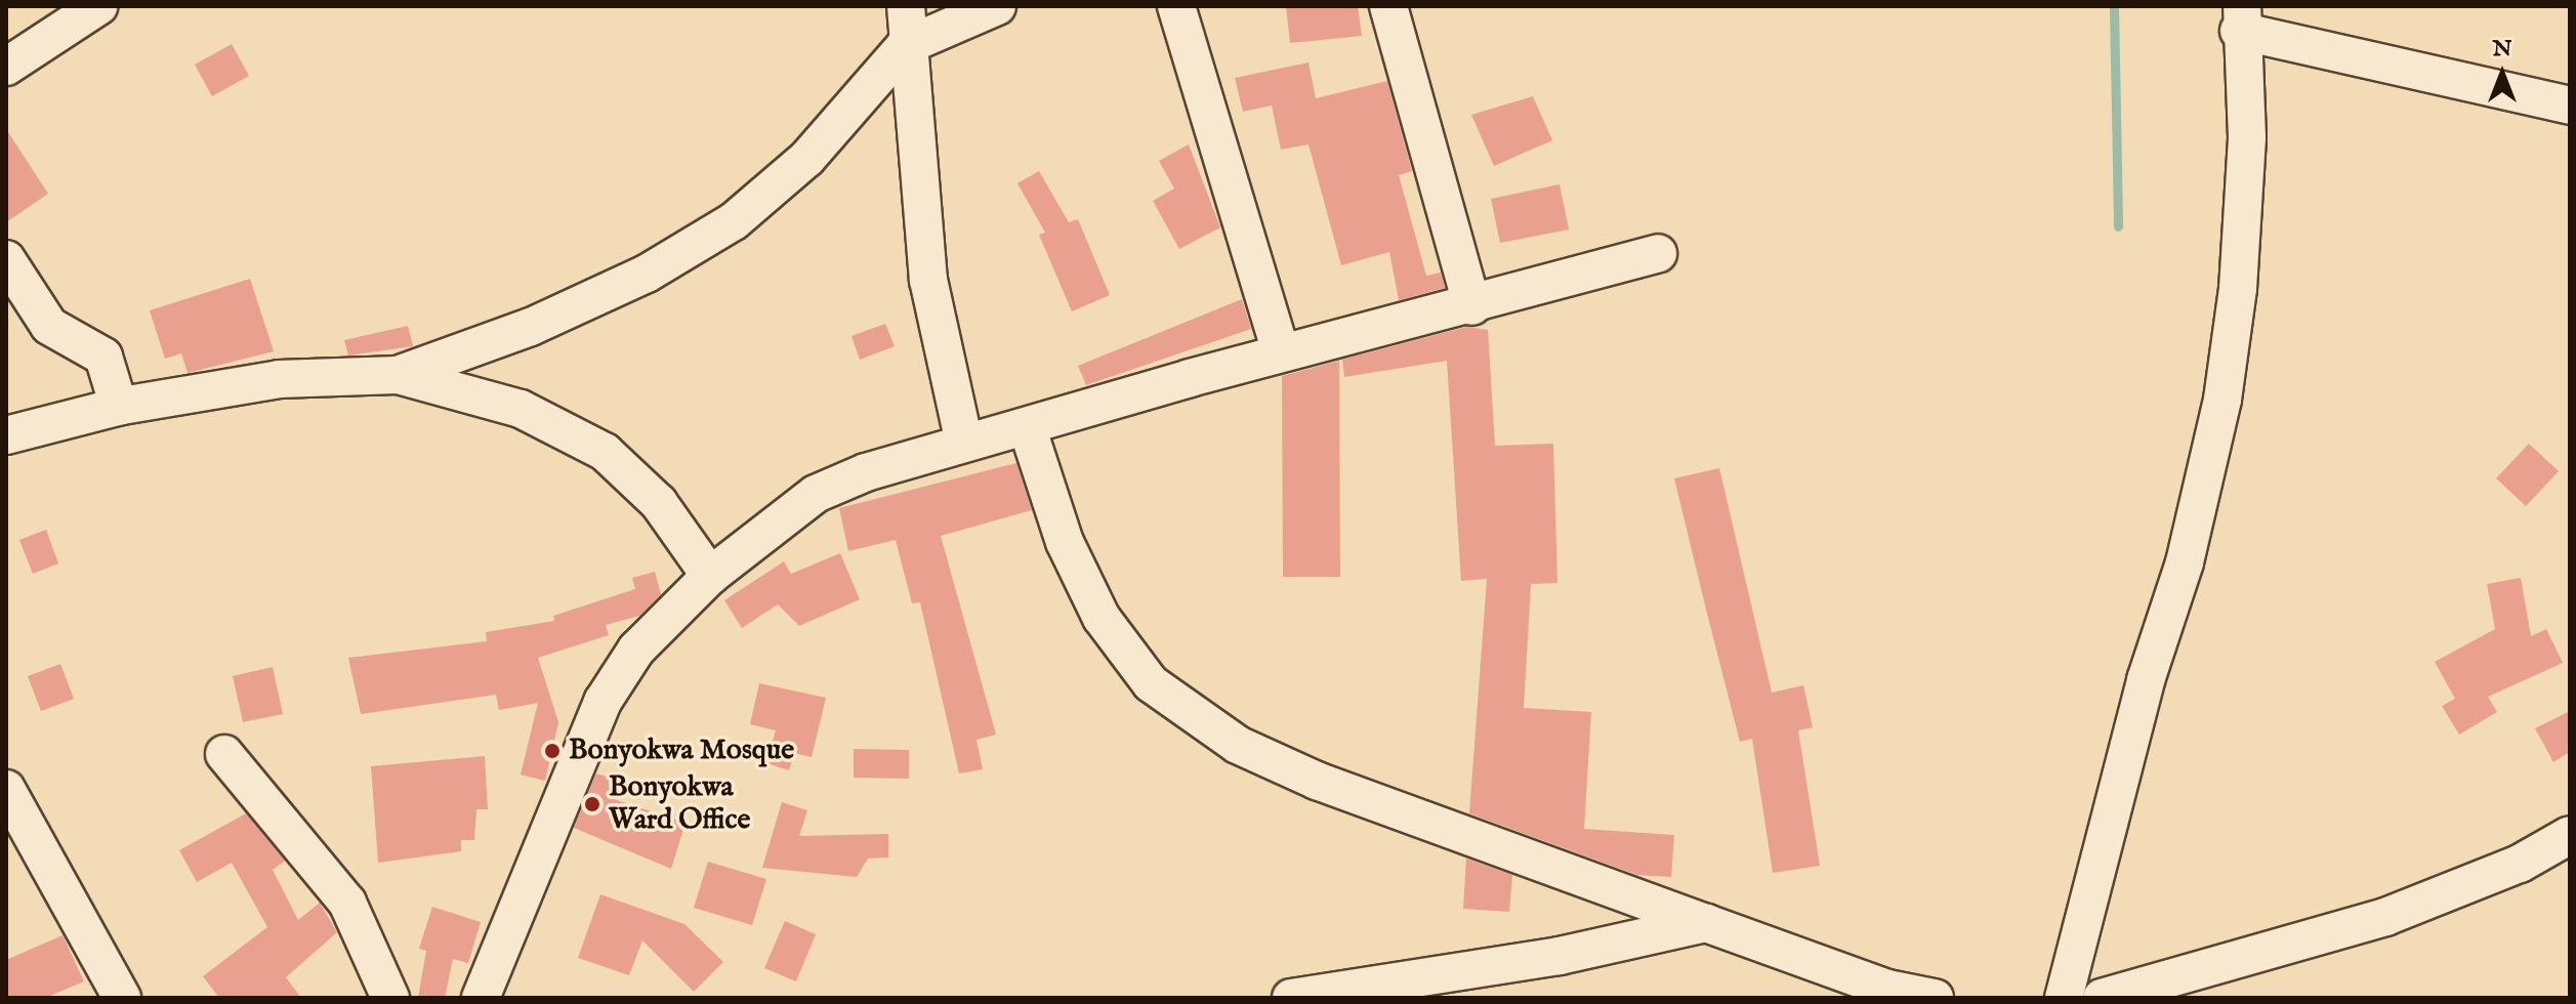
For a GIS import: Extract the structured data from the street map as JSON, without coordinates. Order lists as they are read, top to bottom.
{
  "places": ["Bonyokwa Mosque", "Bonyokwa Ward Office"],
  "north": "top"
}
